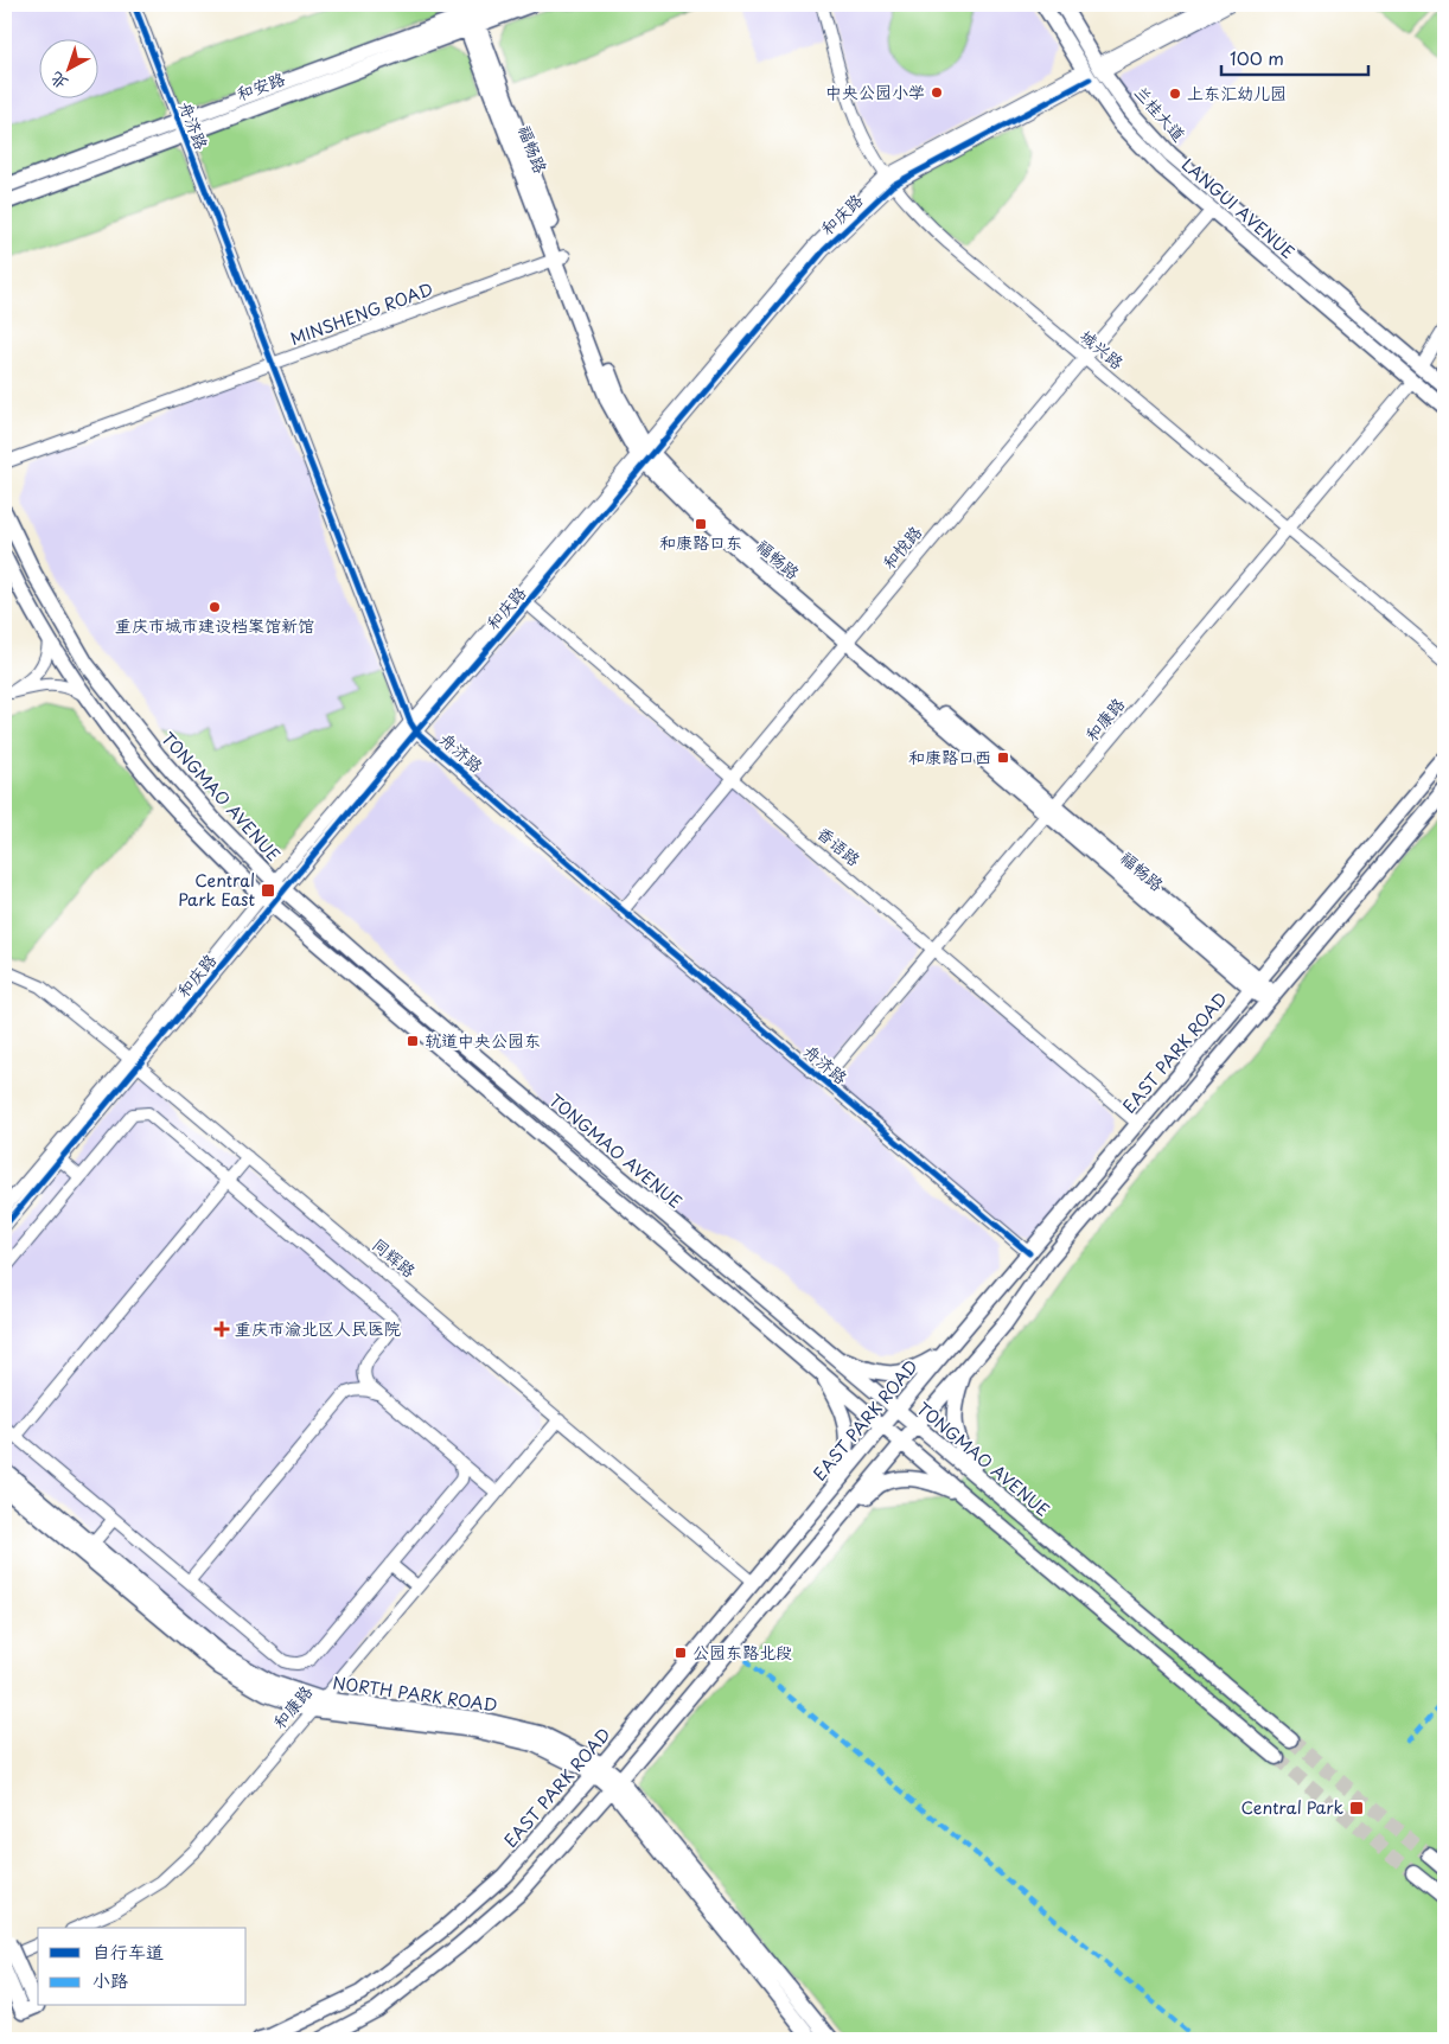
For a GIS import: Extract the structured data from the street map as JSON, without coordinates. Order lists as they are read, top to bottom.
{
  "streets": {
    "main road": [
      "和安路",
      "兰桂大道",
      "福畅路",
      "LANGUI AVENUE",
      "TONGMAO AVENUE",
      "EAST PARK ROAD",
      "NORTH PARK ROAD"
    ],
    "street": [
      "舟济路",
      "和庆路",
      "MINSHENG ROAD",
      "城兴路",
      "和悦路",
      "和康路",
      "香语路",
      "同辉路"
    ]
  },
  "crossings": [
    ["和安路", "舟济路"],
    ["和安路", "福畅路"],
    ["兰桂大道", "LANGUI AVENUE"],
    ["兰桂大道", "和庆路"],
    ["舟济路", "和庆路"],
    ["舟济路", "MINSHENG ROAD"],
    ["舟济路", "和悦路"],
    ["舟济路", "和康路"],
    ["舟济路", "EAST PARK ROAD"],
    ["福畅路", "和庆路"],
    ["福畅路", "MINSHENG ROAD"],
    ["福畅路", "和悦路"],
    ["福畅路", "和康路"],
    ["福畅路", "EAST PARK ROAD"],
    ["LANGUI AVENUE", "和庆路"],
    ["LANGUI AVENUE", "和悦路"],
    ["LANGUI AVENUE", "和康路"],
    ["和庆路", "城兴路"],
    ["和庆路", "TONGMAO AVENUE"],
    ["和庆路", "香语路"],
    ["和庆路", "同辉路"],
    ["城兴路", "和悦路"],
    ["城兴路", "和康路"],
    ["和悦路", "香语路"],
    ["和康路", "香语路"],
    ["和康路", "同辉路"],
    ["和康路", "NORTH PARK ROAD"],
    ["TONGMAO AVENUE", "EAST PARK ROAD"],
    ["香语路", "EAST PARK ROAD"],
    ["EAST PARK ROAD", "同辉路"],
    ["EAST PARK ROAD", "NORTH PARK ROAD"]
  ],
  "places": {
    "other": ["中央公园小学", "上东汇幼儿园", "重庆市城市建设档案馆新馆"],
    "transit": [
      "和康路口东",
      "和康路口西",
      "Central Park East",
      "轨道中央公园东",
      "公园东路北段",
      "Central Park"
    ],
    "health": ["重庆市渝北区人民医院"]
  },
  "legend": ["自行车道", "小路"],
  "scale_bar": "100 m",
  "north": "bottom left"
}
